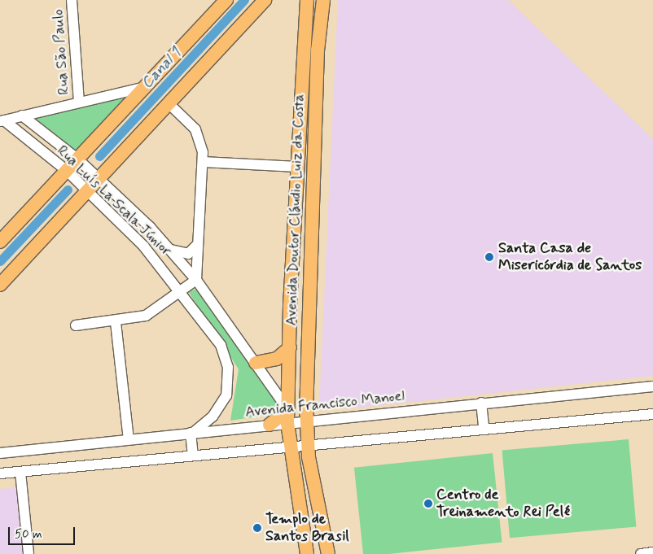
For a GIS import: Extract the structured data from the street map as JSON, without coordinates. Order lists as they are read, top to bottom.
{
  "streets": {
    "main road": ["Avenida Doutor Cláudio Luiz da Costa"],
    "street": ["Rua São Paulo", "Rua Luís La Scala Júnior", "Avenida Francisco Manoel"]
  },
  "crossings": [
    ["Rua Luís La Scala Júnior", "Avenida Doutor Cláudio Luiz da Costa"],
    ["Rua Luís La Scala Júnior", "Avenida Francisco Manoel"],
    ["Avenida Doutor Cláudio Luiz da Costa", "Avenida Francisco Manoel"]
  ],
  "water": ["Canal 1"],
  "places": ["Santa Casa de Misericórdia de Santos", "Centro de Treinamento Rei Pelé", "Templo de Santos Brasil"],
  "scale_bar": "50 m"
}
